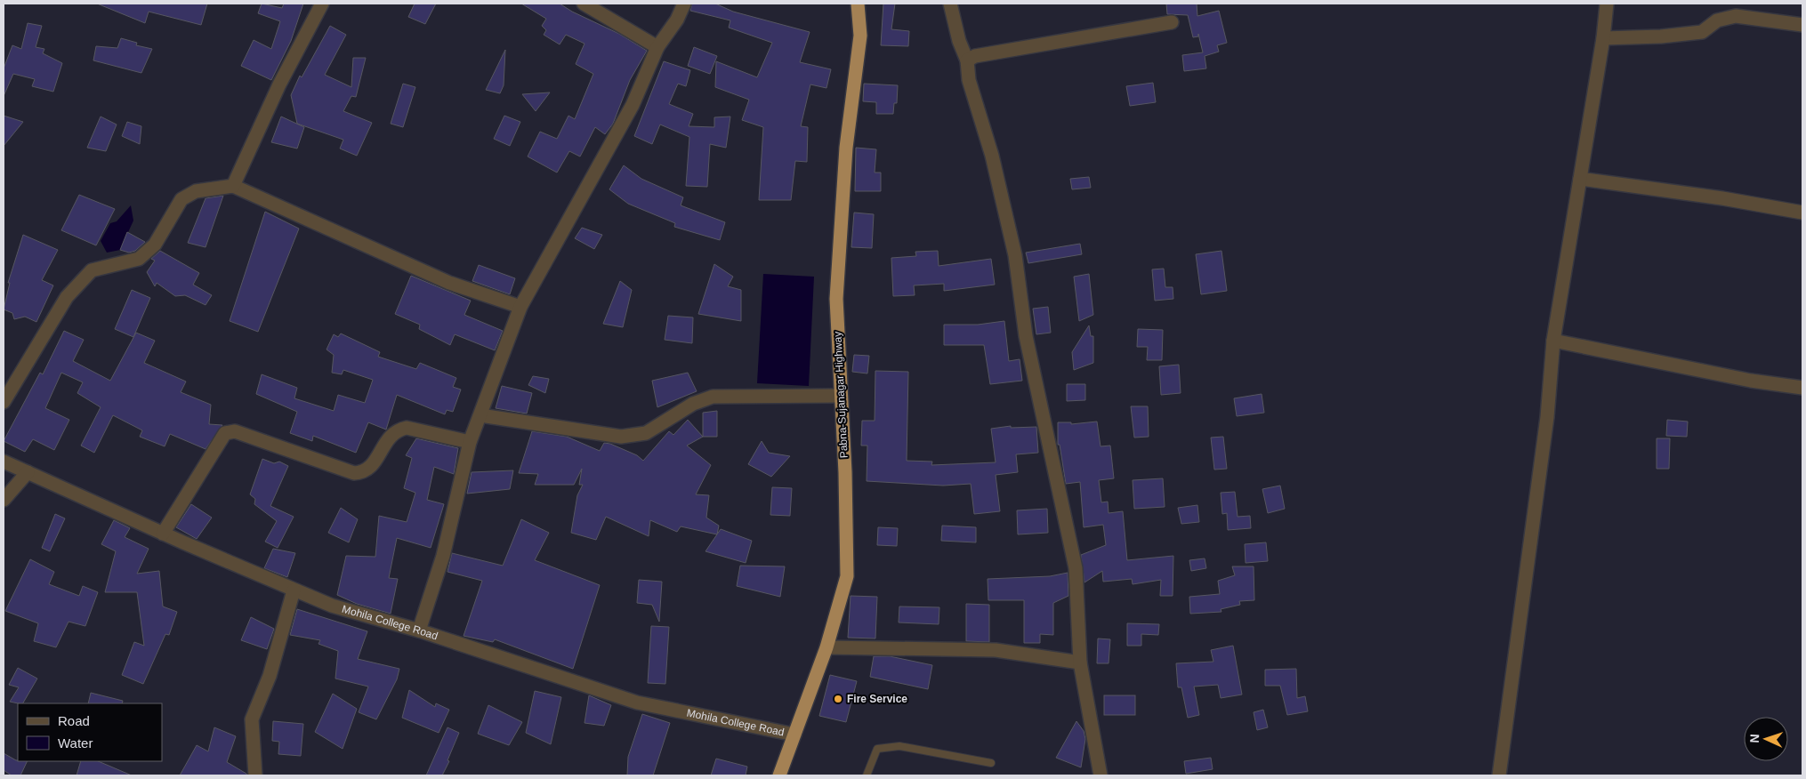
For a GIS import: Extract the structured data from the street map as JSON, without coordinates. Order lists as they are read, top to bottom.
{
  "streets": {
    "highway": ["Pabna-Sujanagar Highway"],
    "street": ["Mohila College Road"]
  },
  "crossings": [
    ["Pabna-Sujanagar Highway", "Mohila College Road"]
  ],
  "places": ["Fire Service"],
  "legend": ["Road", "Water"],
  "north": "left"
}
